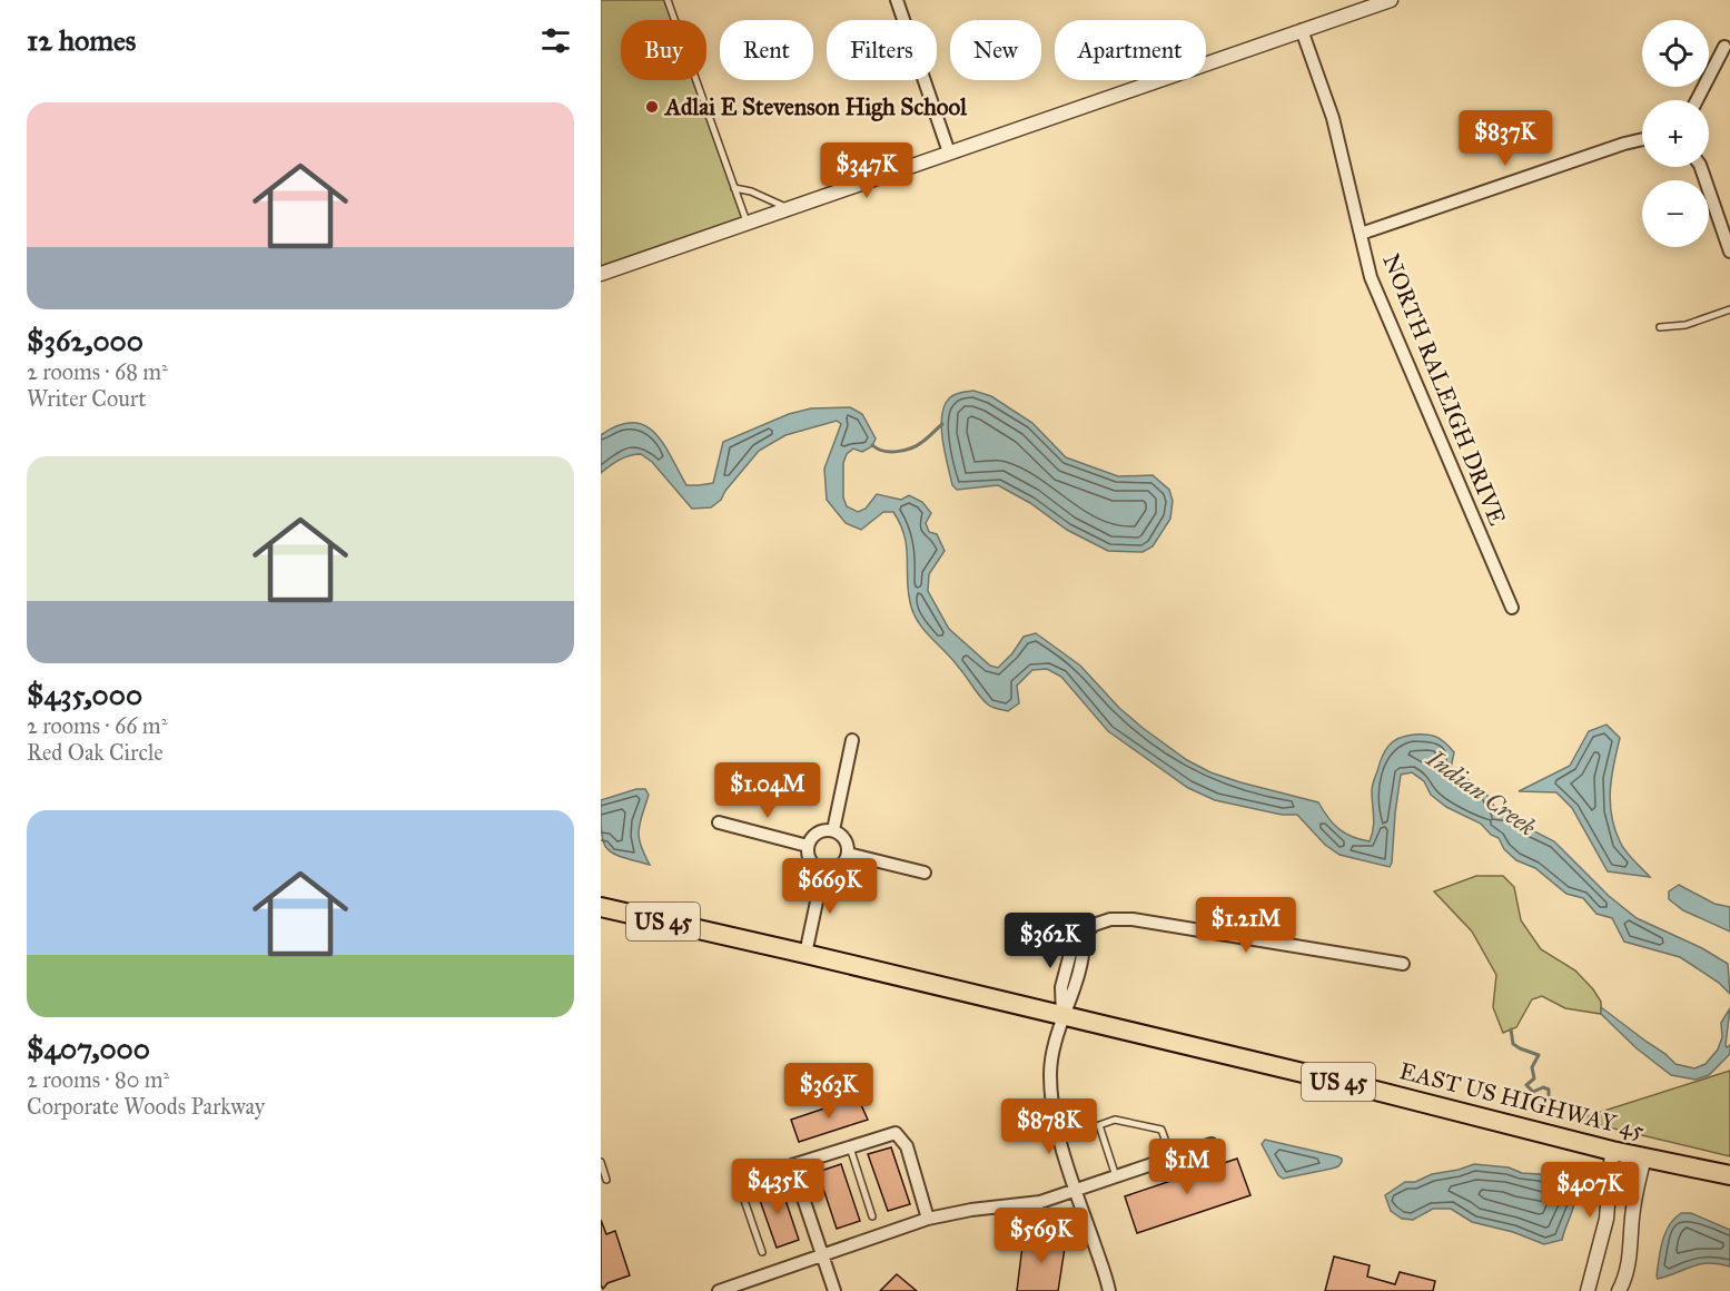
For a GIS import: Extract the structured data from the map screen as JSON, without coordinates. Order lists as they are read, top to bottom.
{
  "streets": {
    "main road": ["US 45", "EAST US HIGHWAY 45"],
    "street": ["NORTH RALEIGH DRIVE"]
  },
  "water": ["Indian Creek"],
  "places": ["Adlai E Stevenson High School"],
  "page": {
    "heading": "12 homes",
    "map_buttons": ["+", "−"],
    "chip": [
      "Buy",
      "Rent",
      "Filters",
      "New",
      "Apartment"
    ],
    "list": [
      {
        "name": "$362,000",
        "note": "2 rooms · 68 m² · Writer Court"
      },
      {
        "name": "$435,000",
        "note": "2 rooms · 66 m² · Red Oak Circle"
      },
      {
        "name": "$407,000",
        "note": "2 rooms · 80 m² · Corporate Woods Parkway"
      }
    ],
    "price": [
      "$837K",
      "$347K",
      "$1.04M",
      "$669K",
      "$1.21M",
      "$362K",
      "$363K",
      "$878K",
      "$1M",
      "$435K",
      "$407K",
      "$569K"
    ]
  }
}
